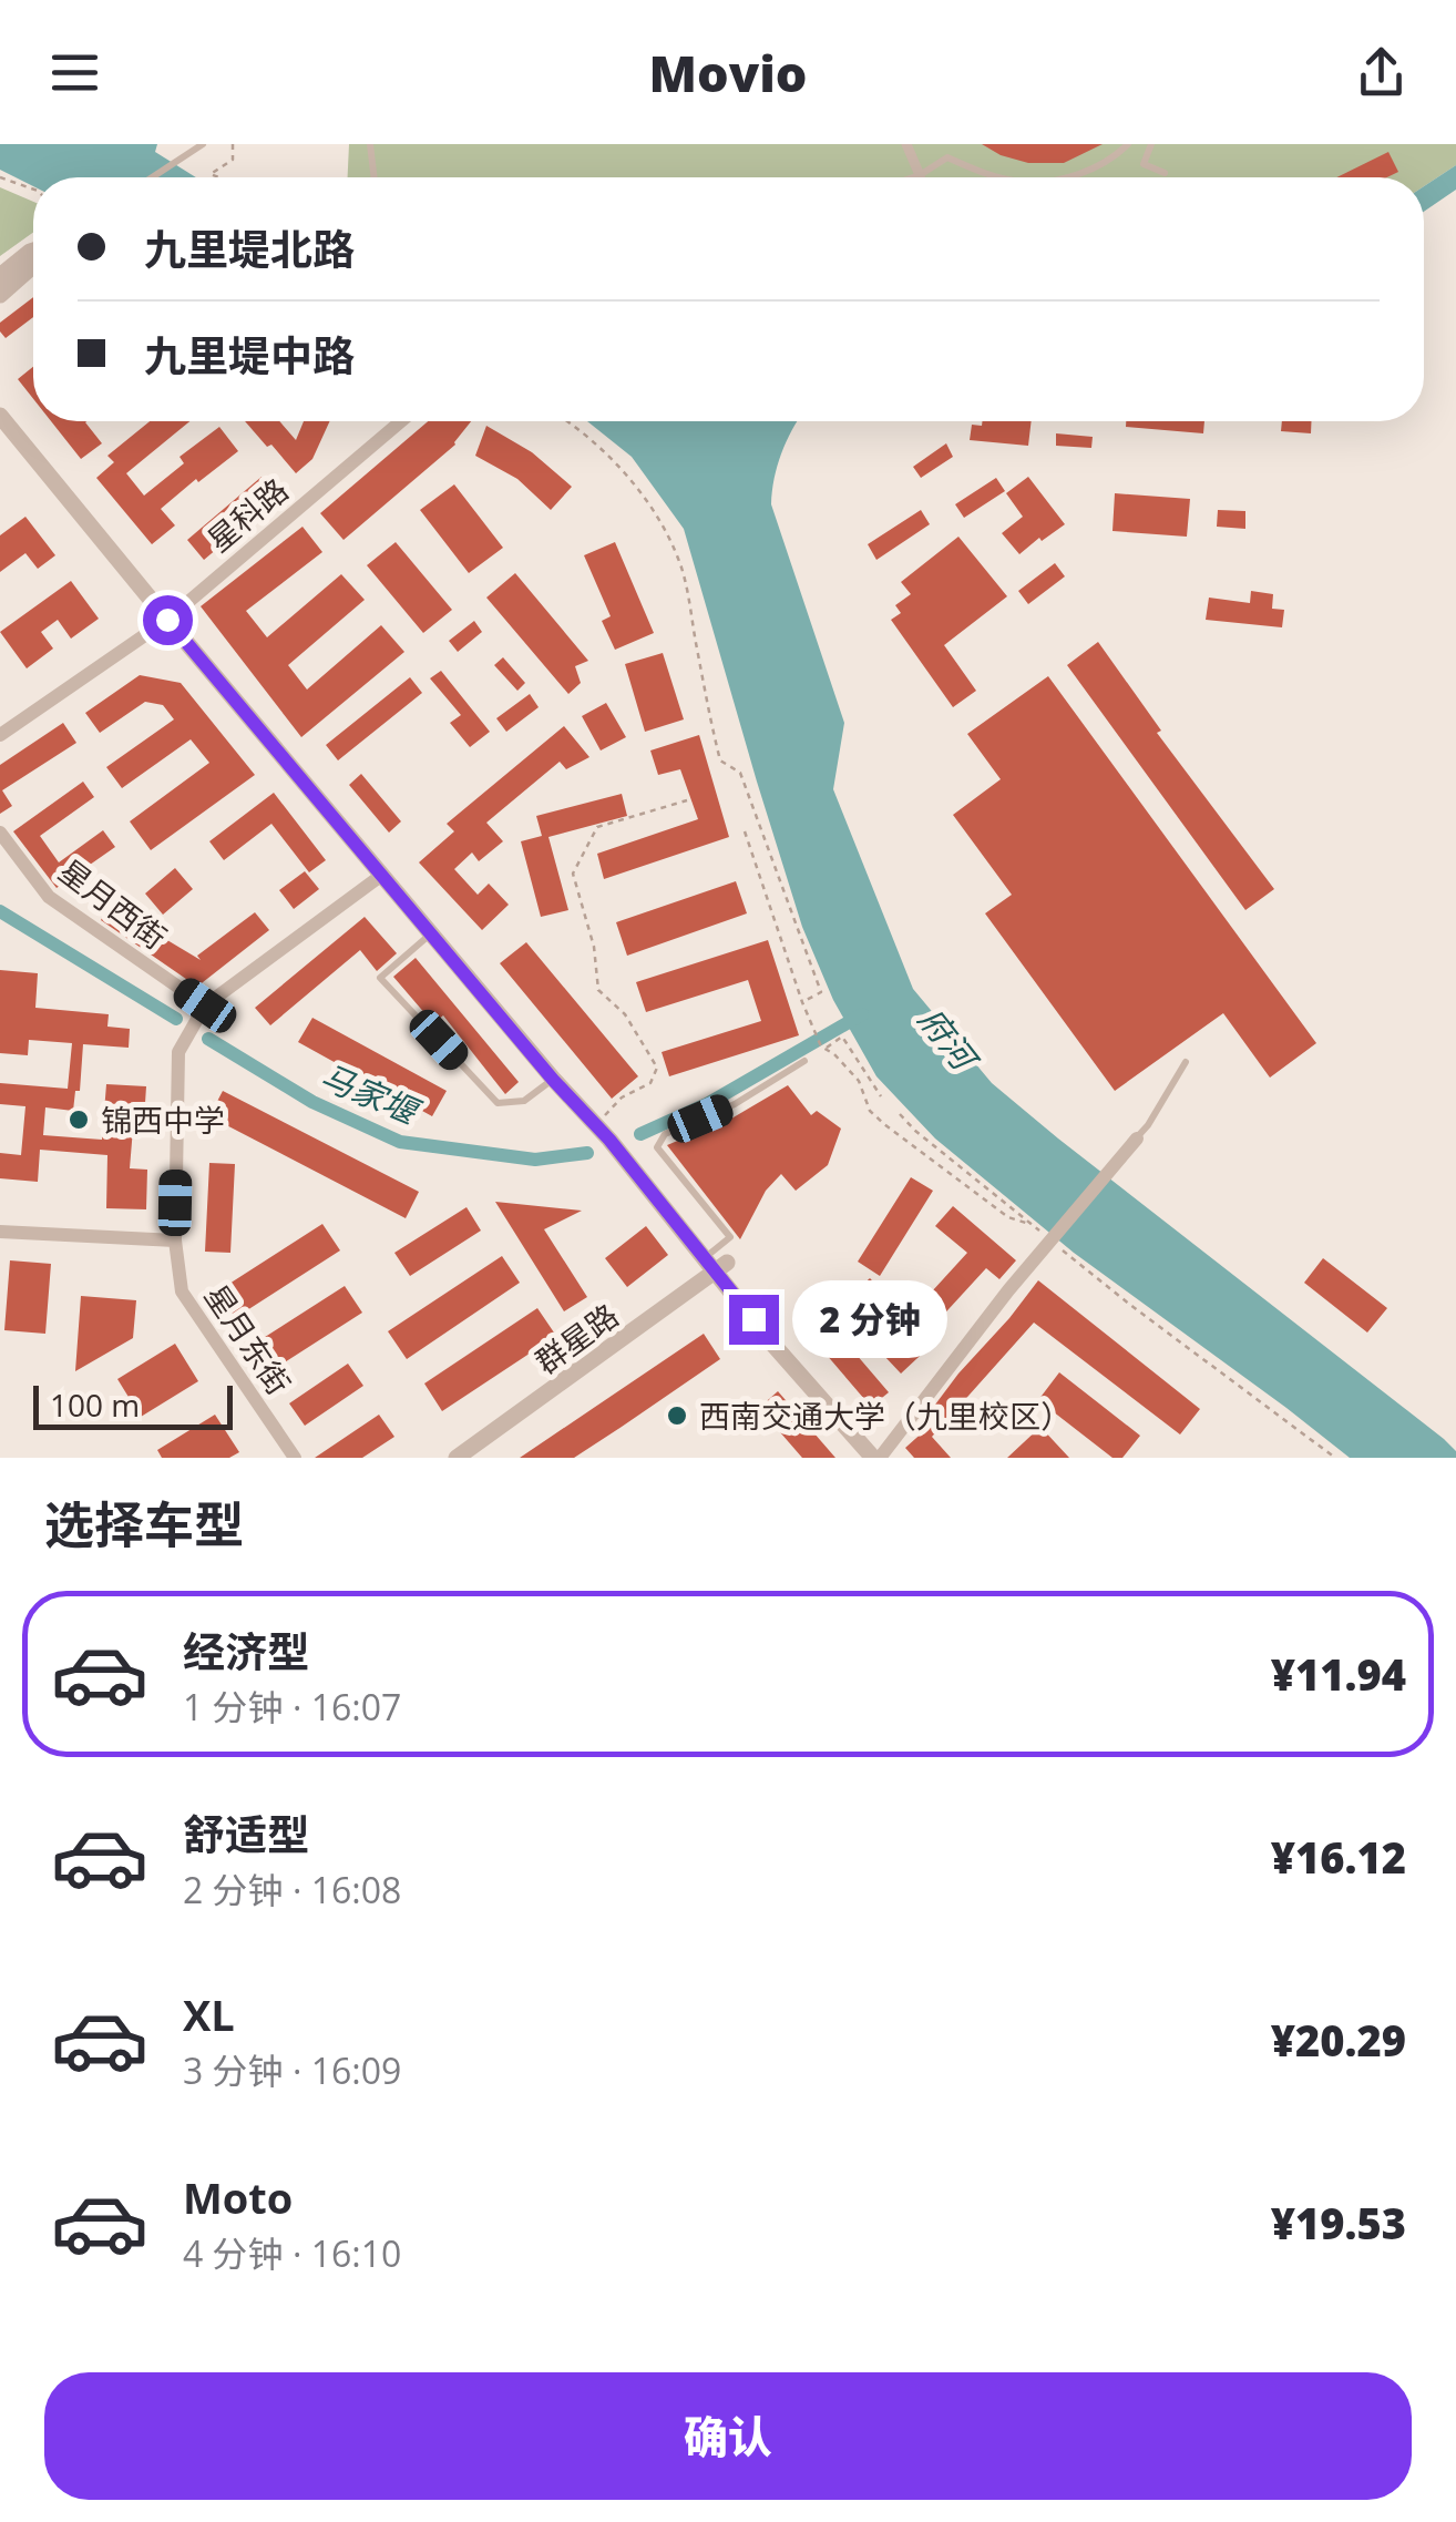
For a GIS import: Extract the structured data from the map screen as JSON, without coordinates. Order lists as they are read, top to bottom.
{
  "streets": {
    "street": [
      "星科路",
      "星月西街",
      "群星路",
      "星月东街"
    ]
  },
  "crossings": [
    ["星月西街", "星月东街"]
  ],
  "water": ["府河", "马家堰"],
  "places": ["锦西中学", "西南交通大学（九里校区）"],
  "scale_bar": "100 m",
  "page": {
    "header": "Movio",
    "banner": ["九里堤北路", "九里堤中路"],
    "bubble": "2 分钟",
    "scale": "100 m",
    "heading": "选择车型",
    "list": [
      {
        "name": "经济型",
        "note": "1 分钟 · 16:07",
        "value": "¥11.94"
      },
      {
        "name": "舒适型",
        "note": "2 分钟 · 16:08",
        "value": "¥16.12"
      },
      {
        "name": "XL",
        "note": "3 分钟 · 16:09",
        "value": "¥20.29"
      },
      {
        "name": "Moto",
        "note": "4 分钟 · 16:10",
        "value": "¥19.53"
      }
    ],
    "buttons": "确认"
  }
}
